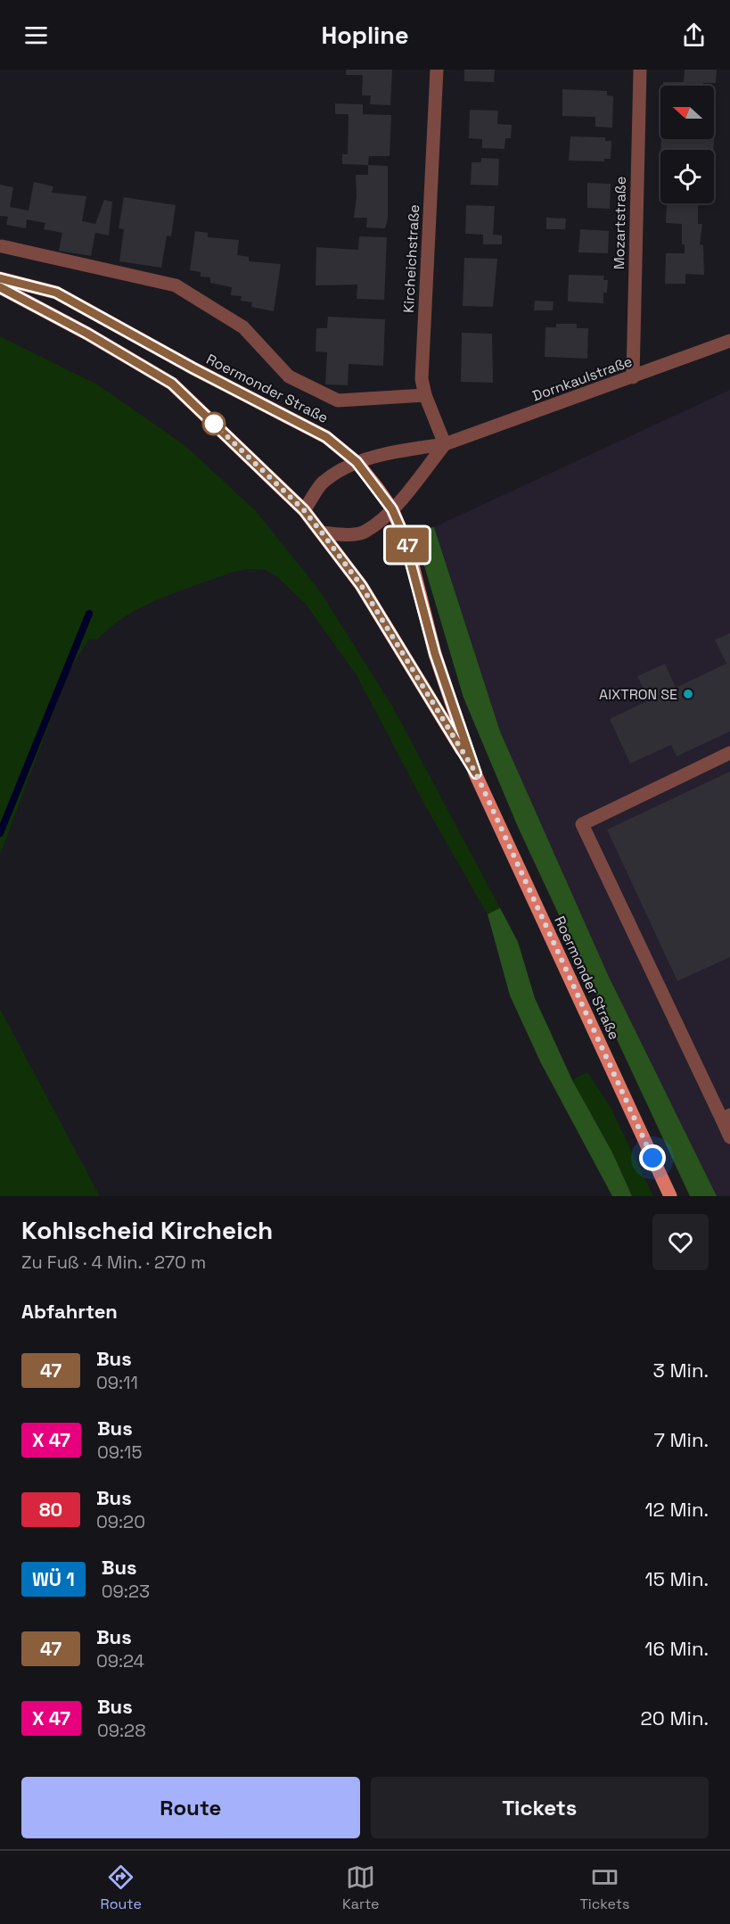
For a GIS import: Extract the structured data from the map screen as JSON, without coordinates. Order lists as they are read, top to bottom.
{
  "streets": {
    "main road": ["Roermonder Straße"],
    "street": ["Mozartstraße", "Kircheichstraße", "Dornkaulstraße"]
  },
  "crossings": [
    ["Mozartstraße", "Dornkaulstraße"],
    ["Kircheichstraße", "Dornkaulstraße"],
    ["Kircheichstraße", "Roermonder Straße"],
    ["Dornkaulstraße", "Roermonder Straße"]
  ],
  "places": ["AIXTRON SE"],
  "lines": ["bus line 47"],
  "north": "left",
  "page": {
    "header": "Hopline",
    "on_map": "47",
    "heading": [
      ["Kohlscheid Kircheich", "Zu Fuß · 4 Min. · 270 m"],
      "Abfahrten"
    ],
    "list": [
      {
        "mark": "47",
        "name": "Bus",
        "note": "09:11",
        "value": "3 Min."
      },
      {
        "mark": "X 47",
        "name": "Bus",
        "note": "09:15",
        "value": "7 Min."
      },
      {
        "mark": "80",
        "name": "Bus",
        "note": "09:20",
        "value": "12 Min."
      },
      {
        "mark": "WÜ 1",
        "name": "Bus",
        "note": "09:23",
        "value": "15 Min."
      },
      {
        "mark": "47",
        "name": "Bus",
        "note": "09:24",
        "value": "16 Min."
      },
      {
        "mark": "X 47",
        "name": "Bus",
        "note": "09:28",
        "value": "20 Min."
      }
    ],
    "buttons": ["Route", "Tickets"],
    "tabs": ["Route", "Karte", "Tickets"]
  }
}
